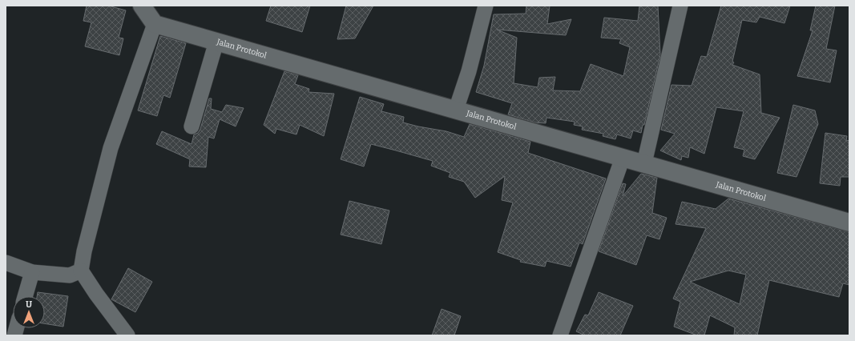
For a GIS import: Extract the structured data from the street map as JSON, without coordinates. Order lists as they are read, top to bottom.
{
  "streets": {
    "street": ["Jalan Protokol"]
  },
  "north": "top"
}
